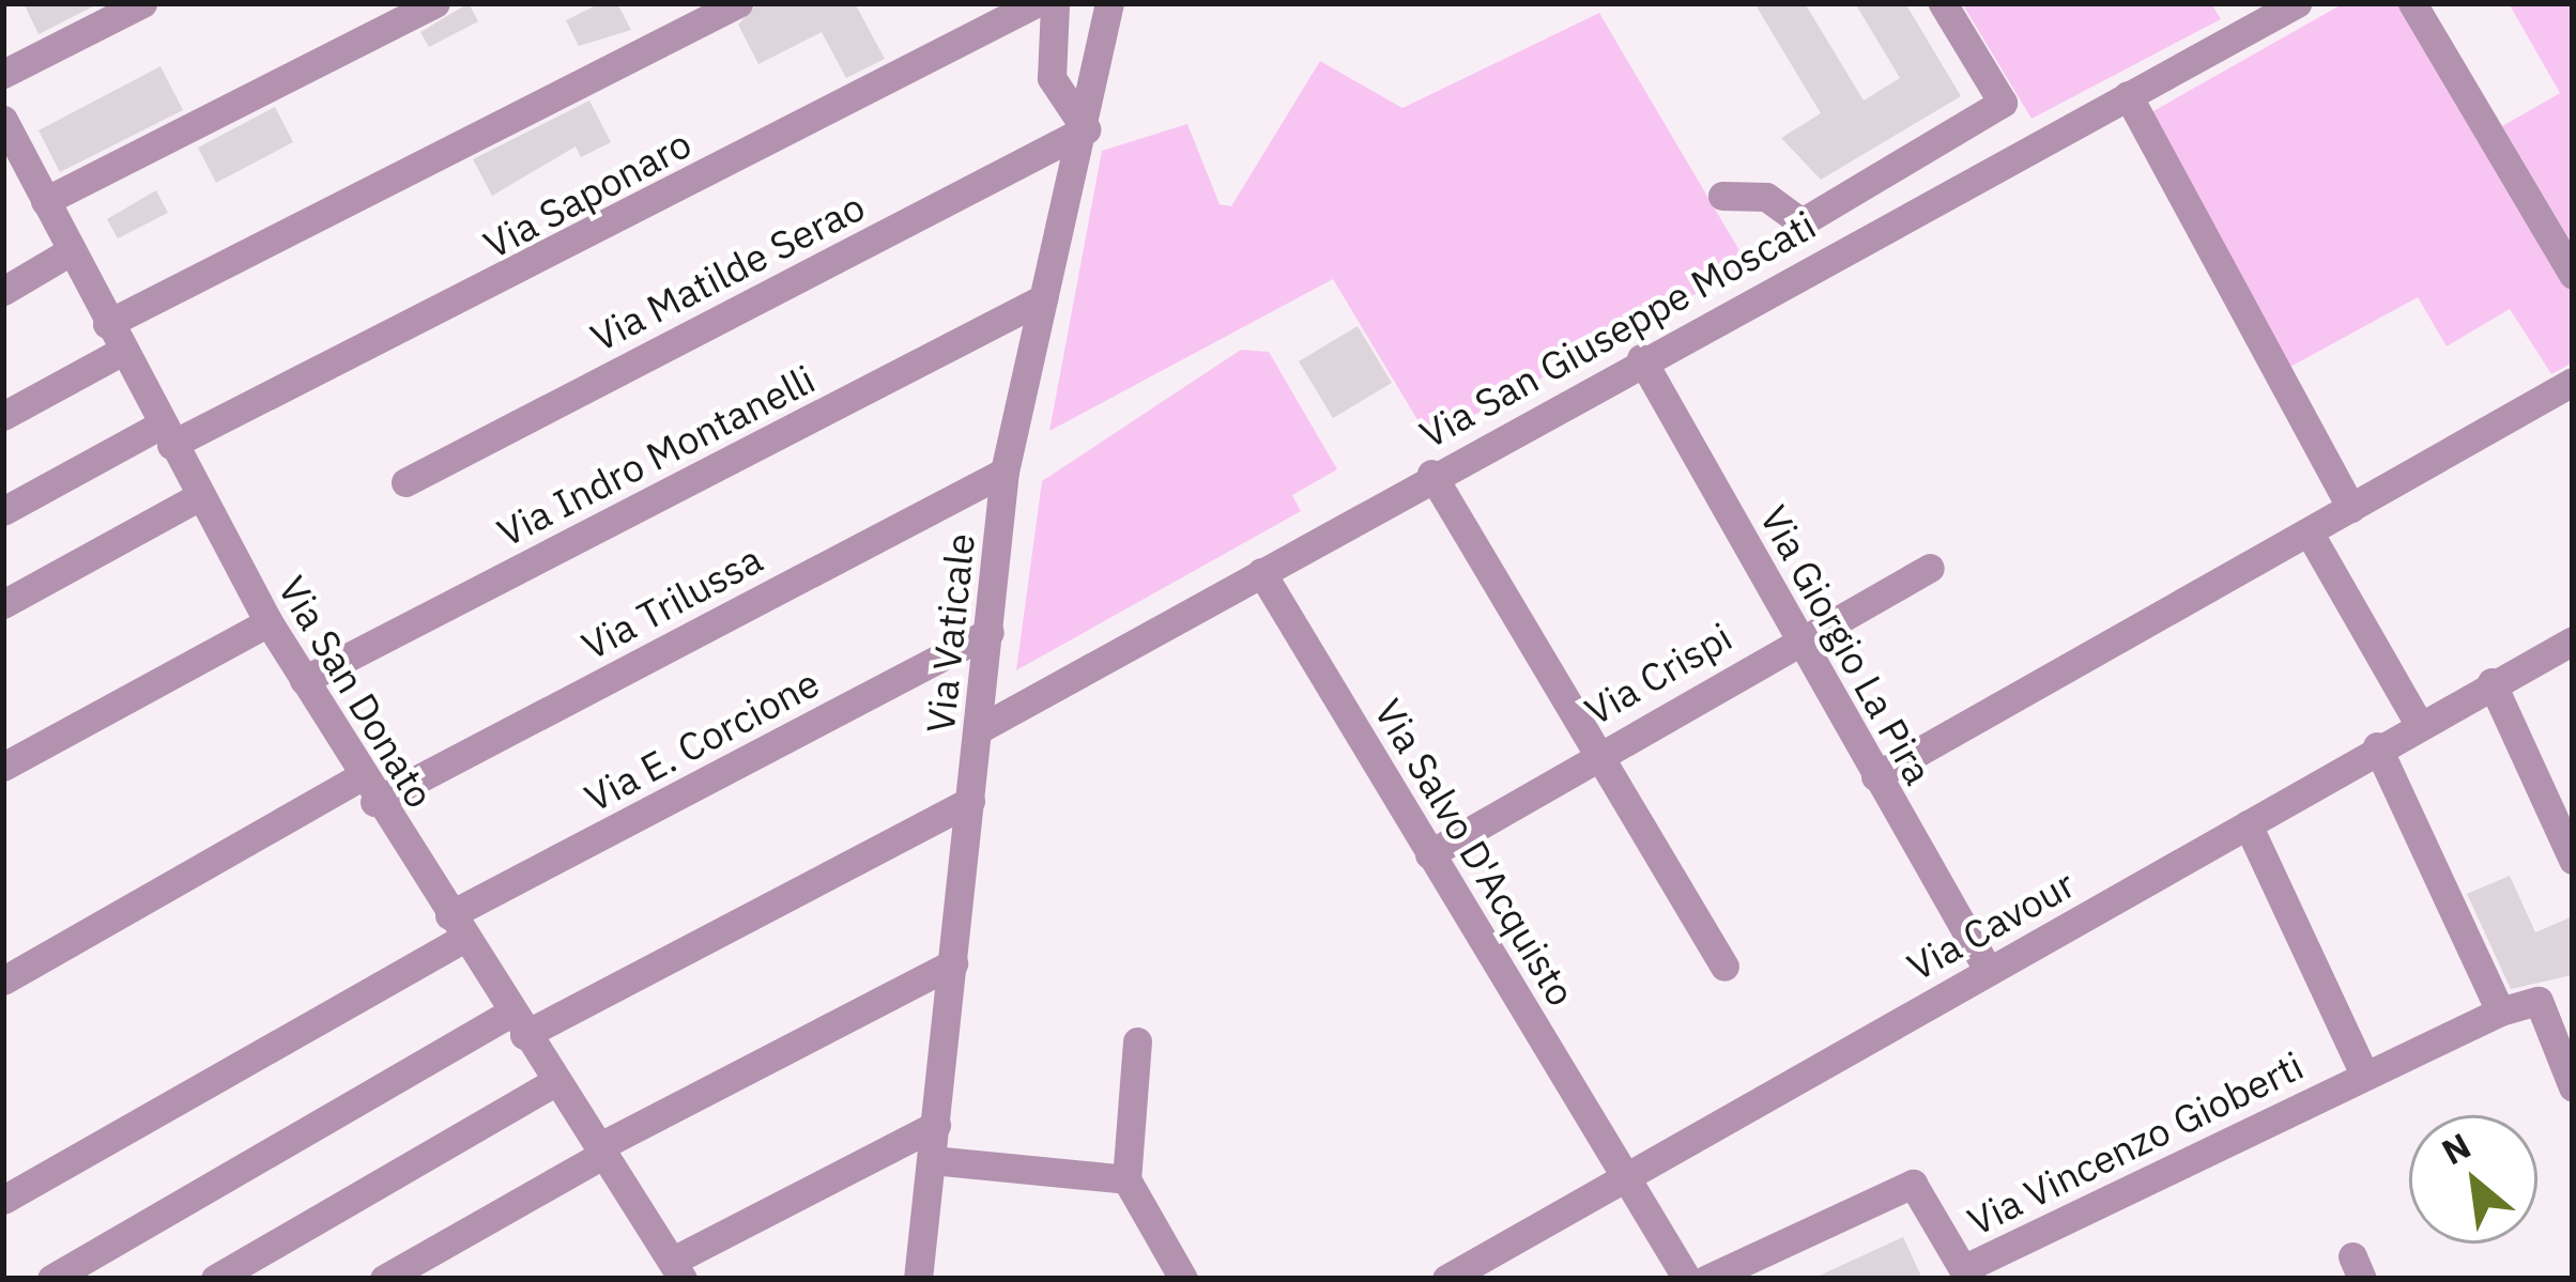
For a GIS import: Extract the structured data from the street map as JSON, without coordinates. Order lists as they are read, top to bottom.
{
  "streets": {
    "street": [
      "Via Saponaro",
      "Via Matilde Serao",
      "Via San Giuseppe Moscati",
      "Via Indro Montanelli",
      "Via Trilussa",
      "Via Vaticale",
      "Via Giorgio La Pira",
      "Via Crispi",
      "Via San Donato",
      "Via E. Corcione",
      "Via Salvo D'Acquisto",
      "Via Cavour",
      "Via Vincenzo Gioberti"
    ]
  },
  "crossings": [
    ["Via Saponaro", "Via San Donato"],
    ["Via Matilde Serao", "Via Vaticale"],
    ["Via San Giuseppe Moscati", "Via Vaticale"],
    ["Via San Giuseppe Moscati", "Via Giorgio La Pira"],
    ["Via San Giuseppe Moscati", "Via Salvo D'Acquisto"],
    ["Via Indro Montanelli", "Via Vaticale"],
    ["Via Indro Montanelli", "Via San Donato"],
    ["Via Trilussa", "Via Vaticale"],
    ["Via Trilussa", "Via San Donato"],
    ["Via Vaticale", "Via E. Corcione"],
    ["Via Giorgio La Pira", "Via Crispi"],
    ["Via Giorgio La Pira", "Via Cavour"],
    ["Via Crispi", "Via Salvo D'Acquisto"],
    ["Via San Donato", "Via E. Corcione"],
    ["Via Salvo D'Acquisto", "Via Cavour"]
  ],
  "north": "top left"
}
